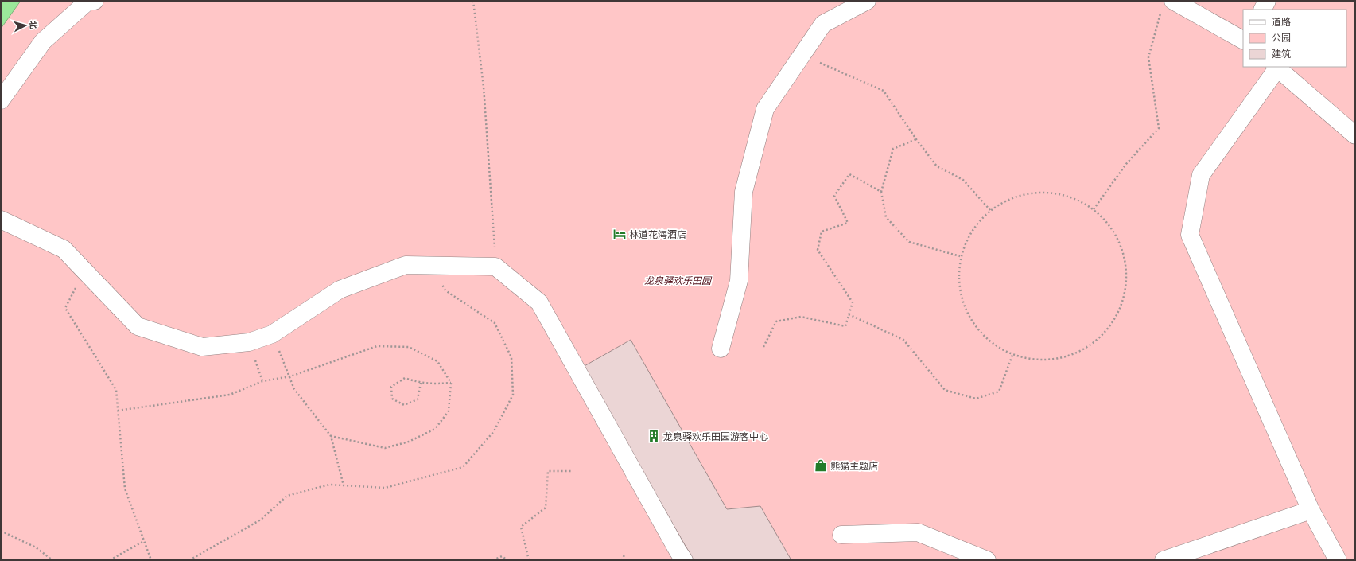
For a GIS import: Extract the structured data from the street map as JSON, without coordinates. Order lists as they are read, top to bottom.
{
  "parks": ["龙泉驿欢乐田园"],
  "places": {
    "hotel": ["林道花海酒店"],
    "building": ["龙泉驿欢乐田园游客中心"],
    "shop": ["熊猫主题店"]
  },
  "legend": ["道路", "公园", "建筑"],
  "north": "right"
}
